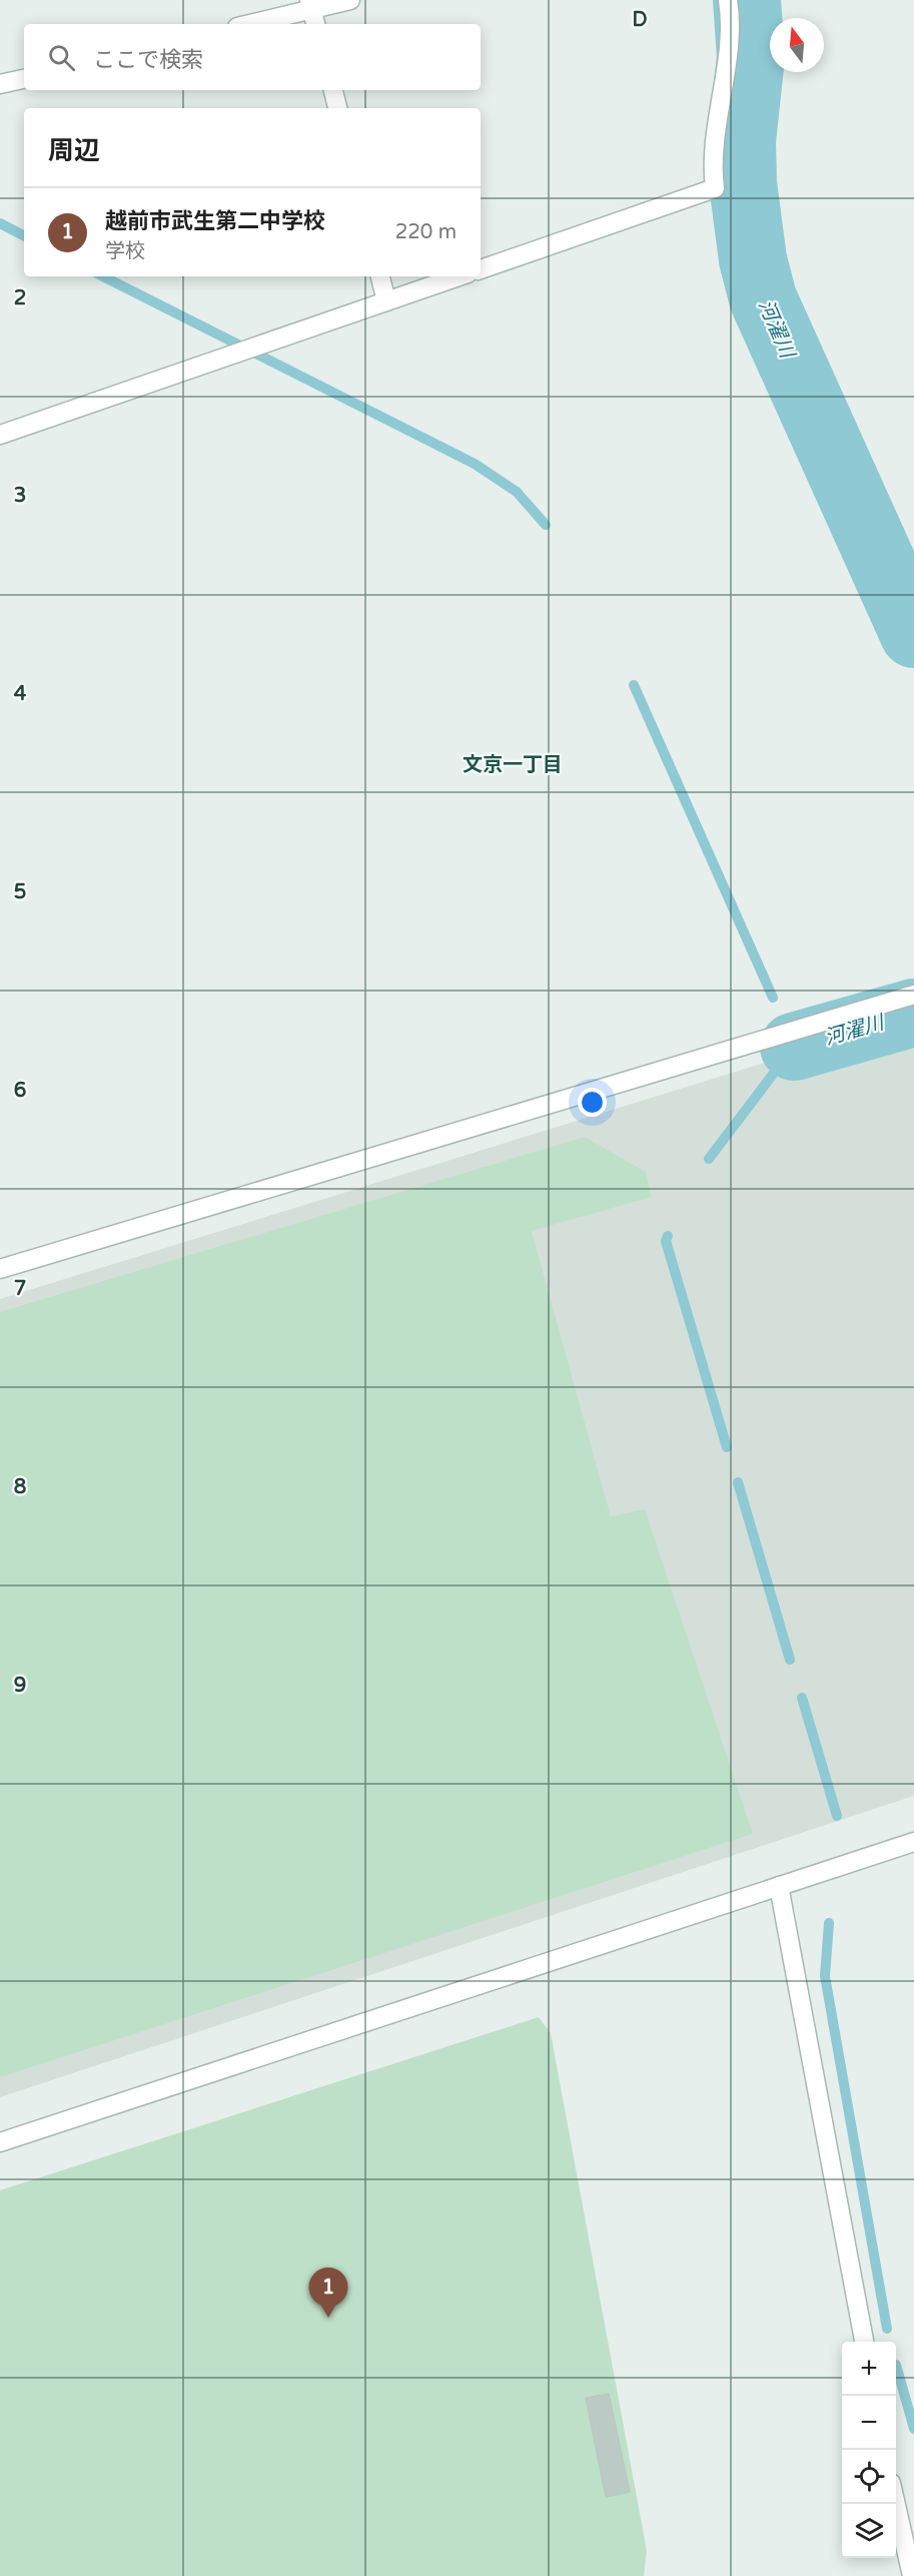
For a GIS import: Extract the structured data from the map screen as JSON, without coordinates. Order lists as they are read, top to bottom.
{
  "districts": ["文京一丁目"],
  "water": ["河濯川"],
  "north": "top",
  "page": {
    "search": "ここで検索",
    "heading": "周辺",
    "list": [
      {
        "mark": "1",
        "name": "越前市武生第二中学校",
        "note": "学校",
        "value": "220 m"
      }
    ],
    "pins": "1",
    "map_buttons": ["+", "−"]
  },
  "grid": {
    "columns": ["D"],
    "rows": [
      "2",
      "3",
      "4",
      "5",
      "6",
      "7",
      "8",
      "9"
    ]
  }
}
